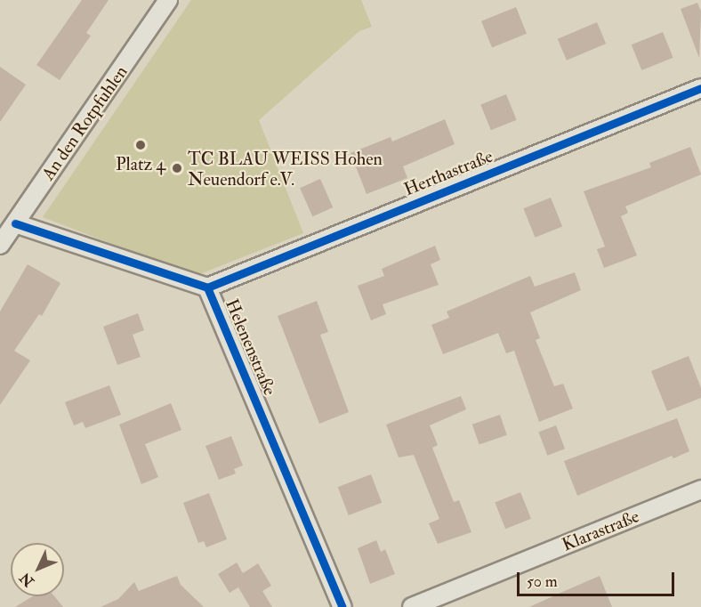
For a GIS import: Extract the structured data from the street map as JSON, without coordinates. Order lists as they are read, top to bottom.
{
  "streets": {
    "street": [
      "An den Rotpfuhlen",
      "Herthastraße",
      "Helenenstraße",
      "Klarastraße"
    ]
  },
  "crossings": [
    ["An den Rotpfuhlen", "Helenenstraße"],
    ["Herthastraße", "Helenenstraße"]
  ],
  "places": ["Platz 4", "TC BLAU WEISS Hohen Neuendorf e.V."],
  "scale_bar": "50 m",
  "north": "bottom left"
}
